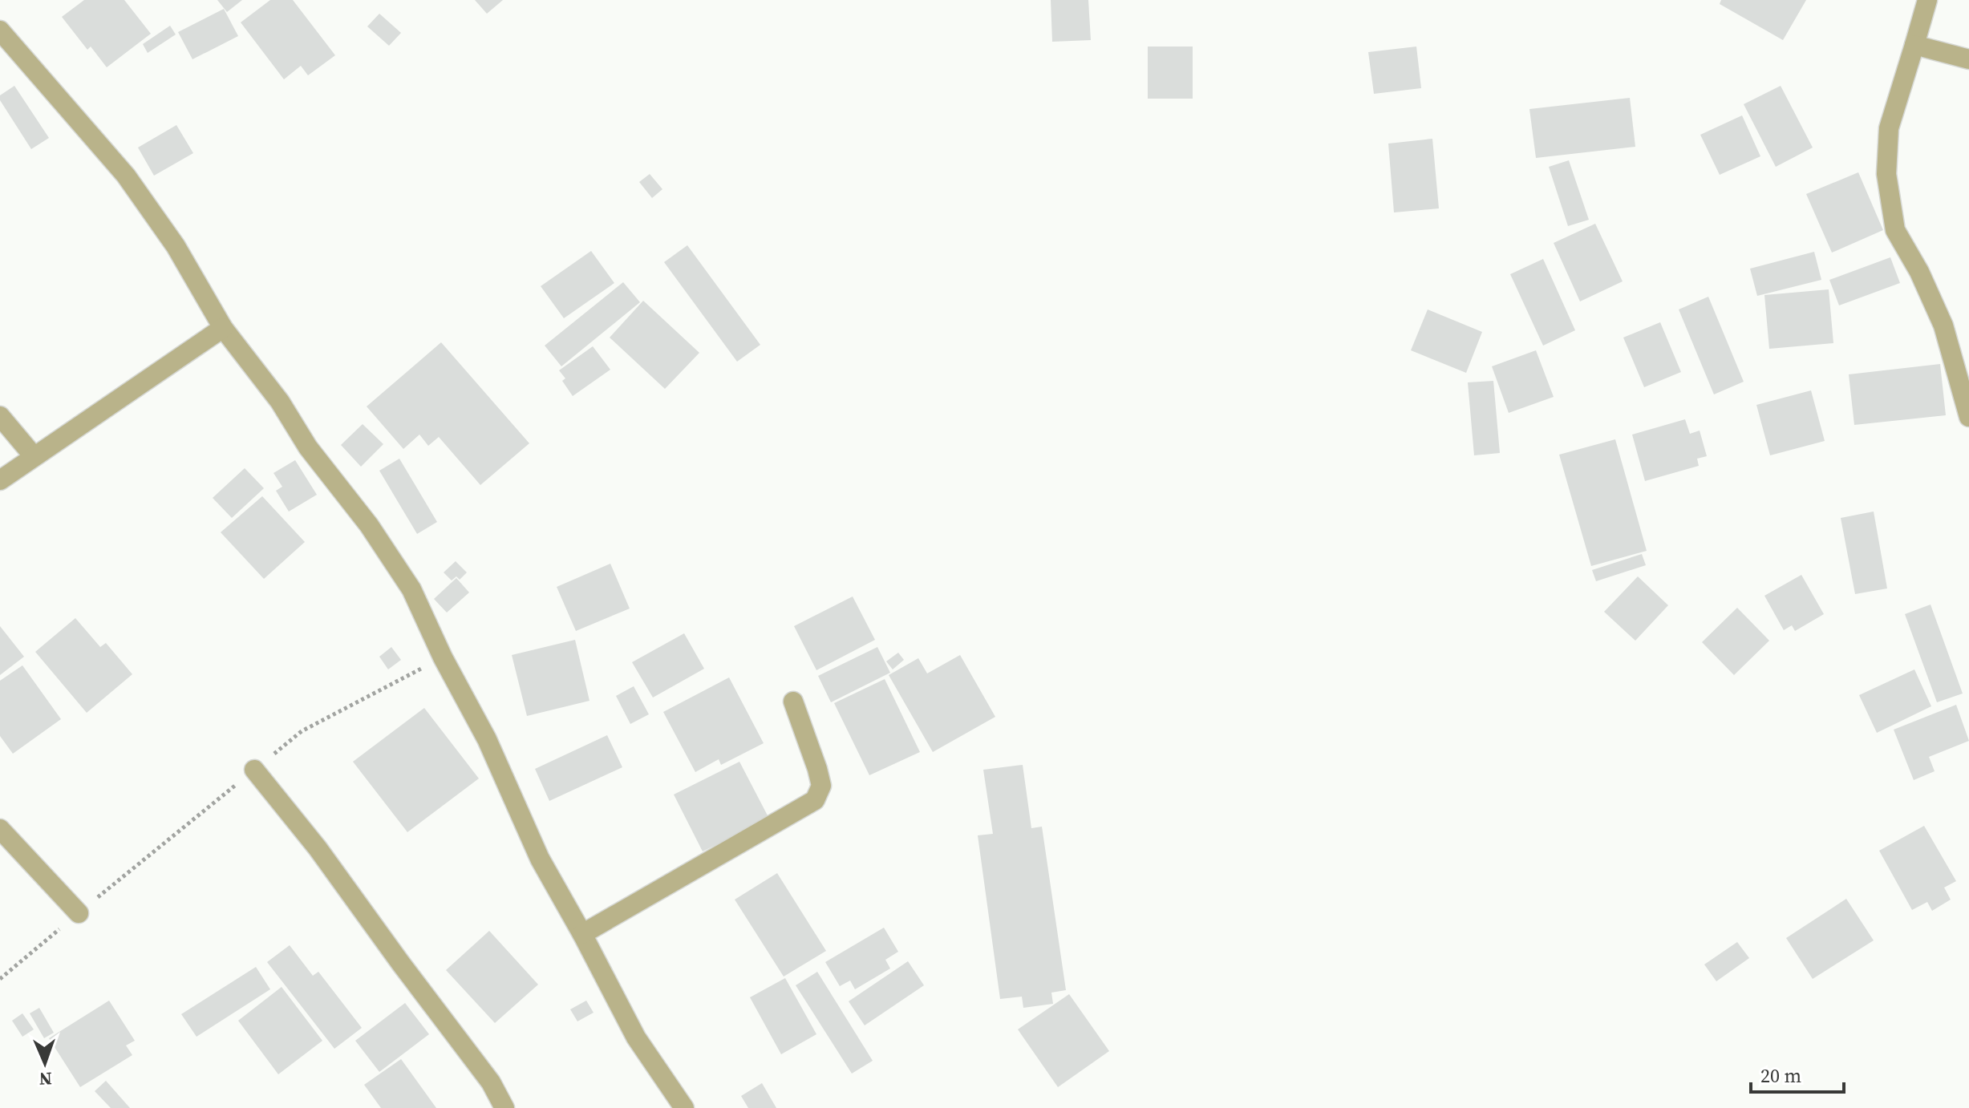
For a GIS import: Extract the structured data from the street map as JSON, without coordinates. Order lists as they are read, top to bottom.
{
  "scale_bar": "20 m",
  "north": "bottom"
}
